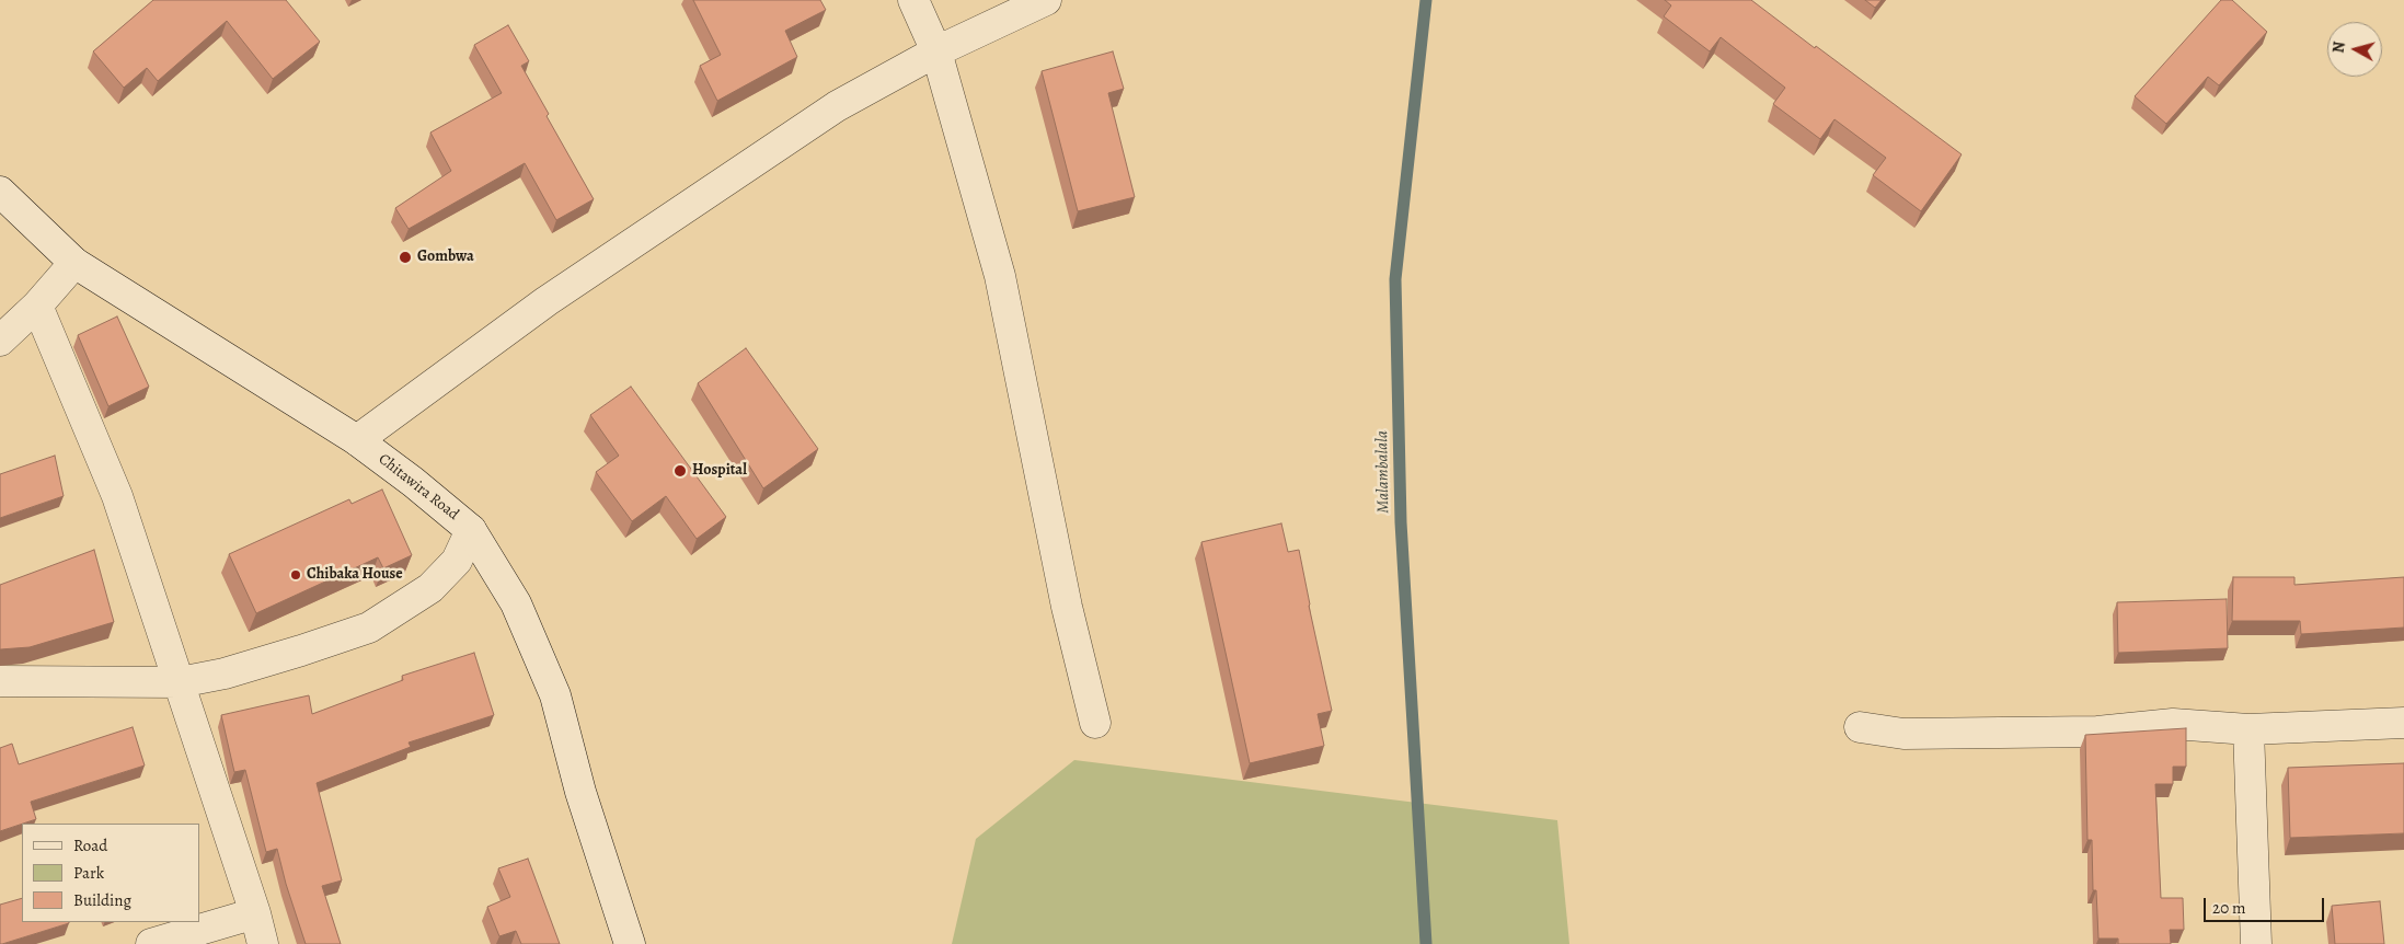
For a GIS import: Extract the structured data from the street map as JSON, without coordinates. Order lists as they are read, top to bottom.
{
  "streets": {
    "street": ["Chitawira Road"]
  },
  "water": ["Malambalala"],
  "places": ["Gombwa", "Hospital", "Chibaka House"],
  "legend": ["Road", "Park", "Building"],
  "scale_bar": "20 m",
  "north": "left"
}
